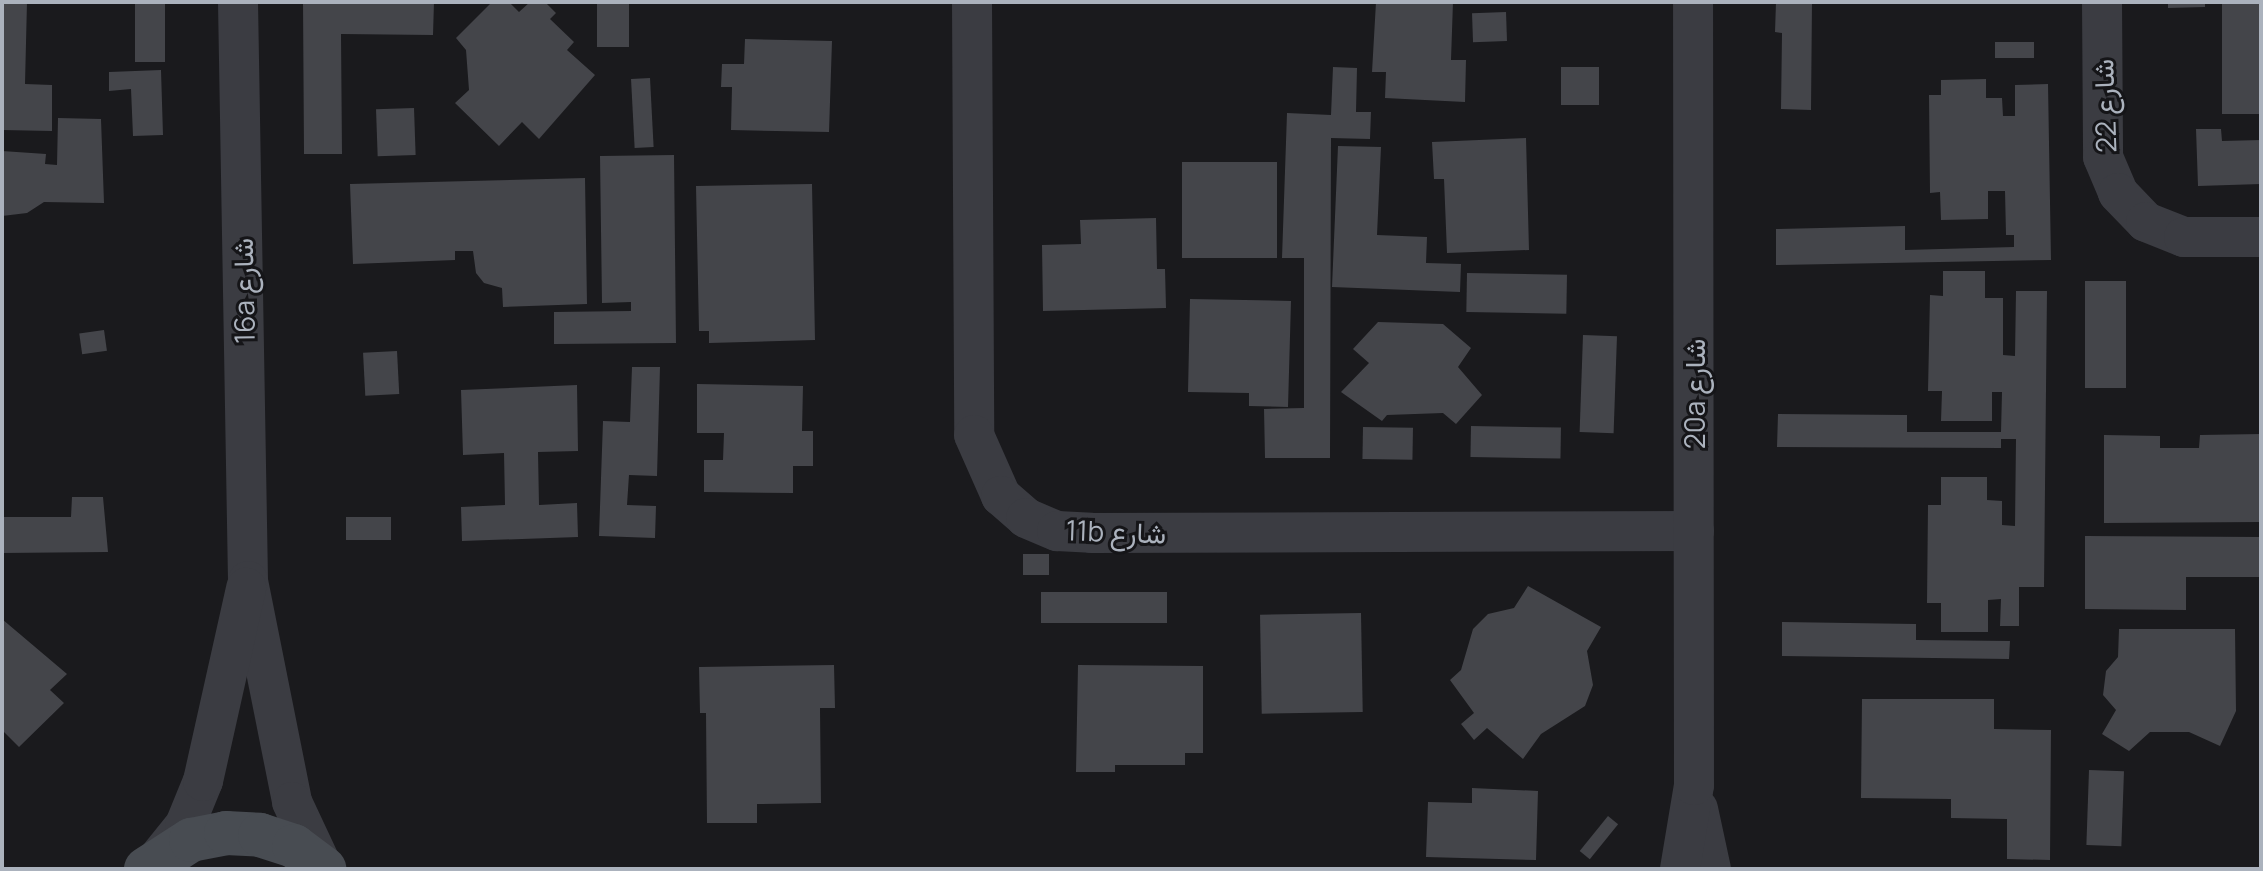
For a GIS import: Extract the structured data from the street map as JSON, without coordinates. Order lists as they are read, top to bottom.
{
  "streets": {
    "street": [
      "شارع 22",
      "16a شارع",
      "20a شارع",
      "11b شارع"
    ]
  },
  "crossings": [
    ["20a شارع", "11b شارع"]
  ]
}
